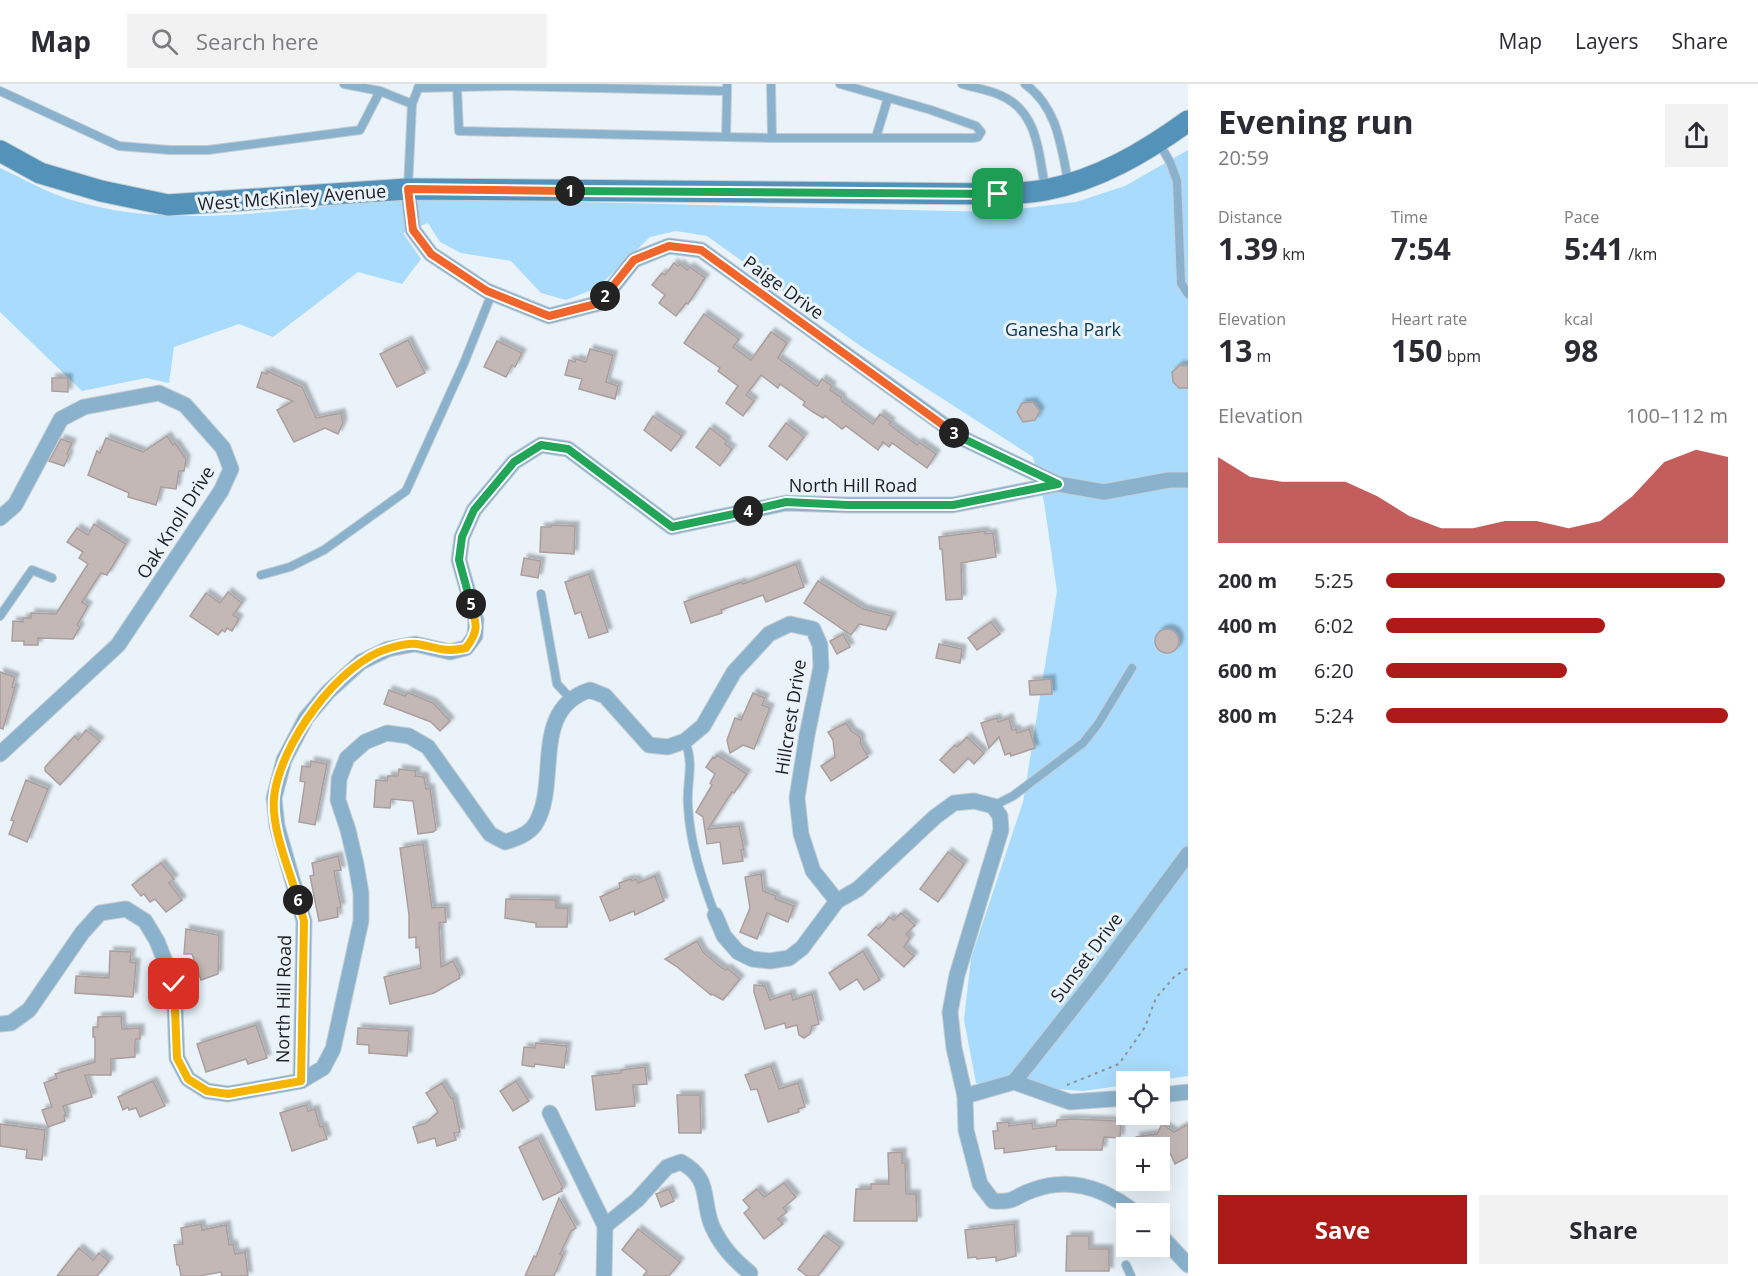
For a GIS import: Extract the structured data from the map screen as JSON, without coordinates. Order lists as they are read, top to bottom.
{
  "streets": {
    "main road": ["West McKinley Avenue"],
    "street": [
      "Paige Drive",
      "North Hill Road",
      "Oak Knoll Drive",
      "Hillcrest Drive",
      "Sunset Drive"
    ]
  },
  "crossings": [
    ["West McKinley Avenue", "Paige Drive"],
    ["Paige Drive", "North Hill Road"]
  ],
  "parks": ["Ganesha Park"],
  "page": {
    "header": "Map",
    "search": "Search here",
    "nav": ["Map", "Layers", "Share"],
    "heading": ["Evening run", "20:59"],
    "pins": [
      "1",
      "2",
      "3",
      "4",
      "5",
      "6"
    ],
    "stats": [
      ["Distance", "1.39 km"],
      ["Time", "7:54"],
      ["Pace", "5:41 /km"],
      ["Elevation", "13 m"],
      ["Heart rate", "150 bpm"],
      ["kcal", "98"]
    ],
    "chart": ["Elevation", "100–112 m"],
    "list": [
      {
        "name": "200 m",
        "note": "5:25"
      },
      {
        "name": "400 m",
        "note": "6:02"
      },
      {
        "name": "600 m",
        "note": "6:20"
      },
      {
        "name": "800 m",
        "note": "5:24"
      }
    ],
    "map_buttons": ["+", "−"],
    "buttons": ["Save", "Share"]
  }
}
